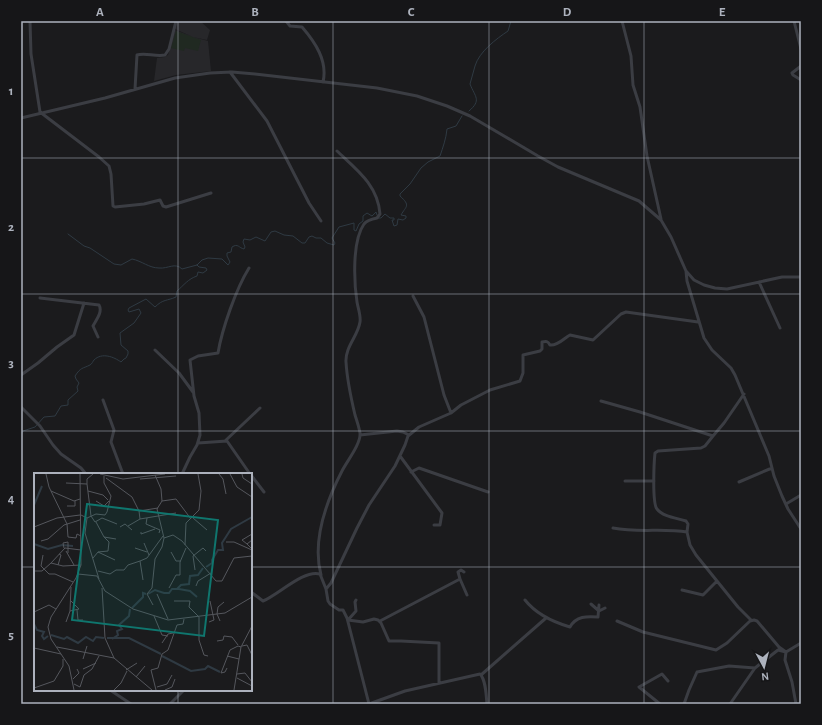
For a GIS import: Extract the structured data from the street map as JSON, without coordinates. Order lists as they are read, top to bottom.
{
  "north": "bottom",
  "grid": {
    "columns": [
      "A",
      "B",
      "C",
      "D",
      "E"
    ],
    "rows": [
      "1",
      "2",
      "3",
      "4",
      "5"
    ]
  }
}
